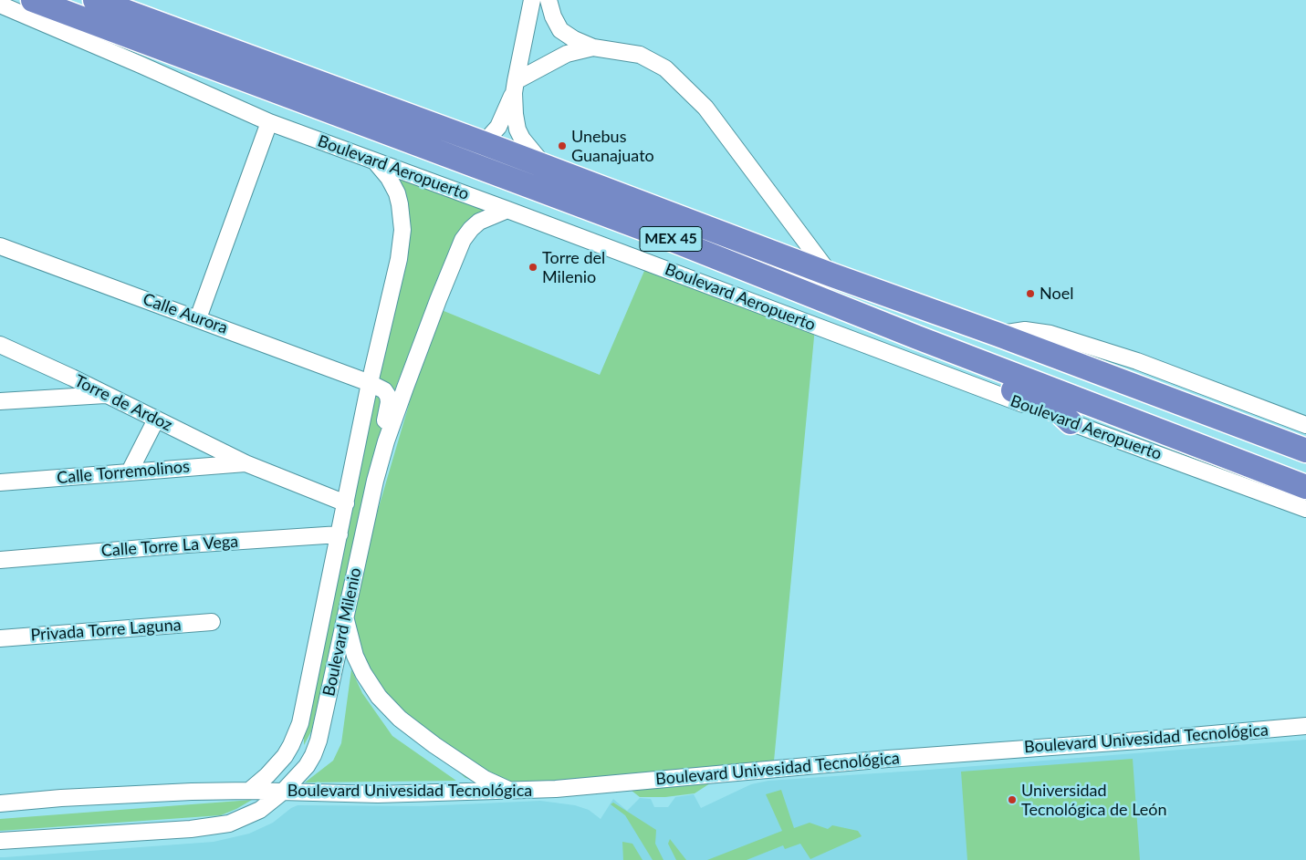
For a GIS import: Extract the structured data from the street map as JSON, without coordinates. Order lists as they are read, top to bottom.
{
  "streets": {
    "highway": ["Boulevard Aeropuerto", "MEX 45"],
    "street": [
      "Calle Aurora",
      "Torre de Ardoz",
      "Calle Torremolinos",
      "Calle Torre La Vega",
      "Privada Torre Laguna",
      "Boulevard Milenio",
      "Boulevard Univesidad Tecnológica"
    ]
  },
  "crossings": [
    ["Boulevard Aeropuerto", "Boulevard Milenio"],
    ["Calle Aurora", "Boulevard Milenio"],
    ["Torre de Ardoz", "Calle Torremolinos"],
    ["Torre de Ardoz", "Boulevard Milenio"],
    ["Calle Torre La Vega", "Boulevard Milenio"],
    ["Boulevard Milenio", "Boulevard Univesidad Tecnológica"]
  ],
  "places": [
    "Unebus Guanajuato",
    "Torre del Milenio",
    "Noel",
    "Universidad Tecnológica de León"
  ]
}
